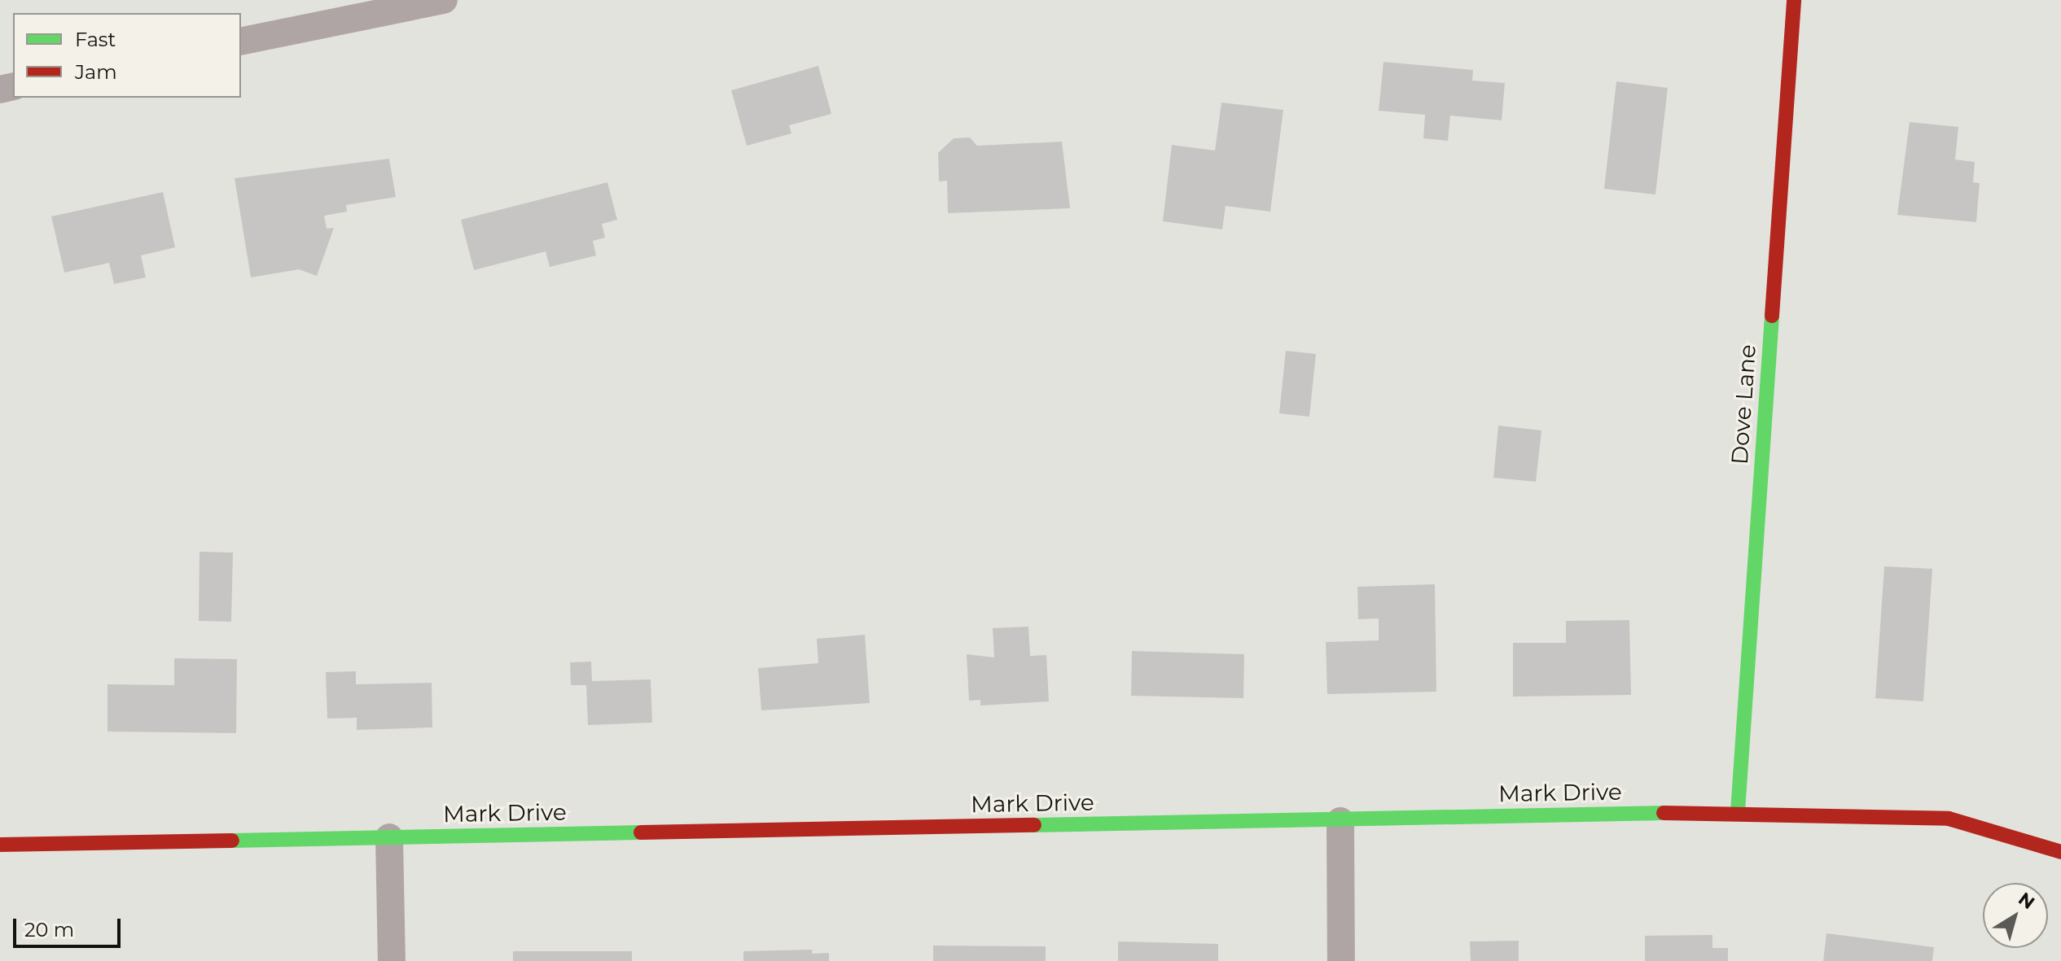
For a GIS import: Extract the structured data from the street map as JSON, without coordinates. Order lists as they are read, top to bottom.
{
  "streets": {
    "street": ["Dove Lane", "Mark Drive"]
  },
  "crossings": [
    ["Dove Lane", "Mark Drive"]
  ],
  "legend": ["Fast", "Jam"],
  "scale_bar": "20 m",
  "north": "top right"
}
